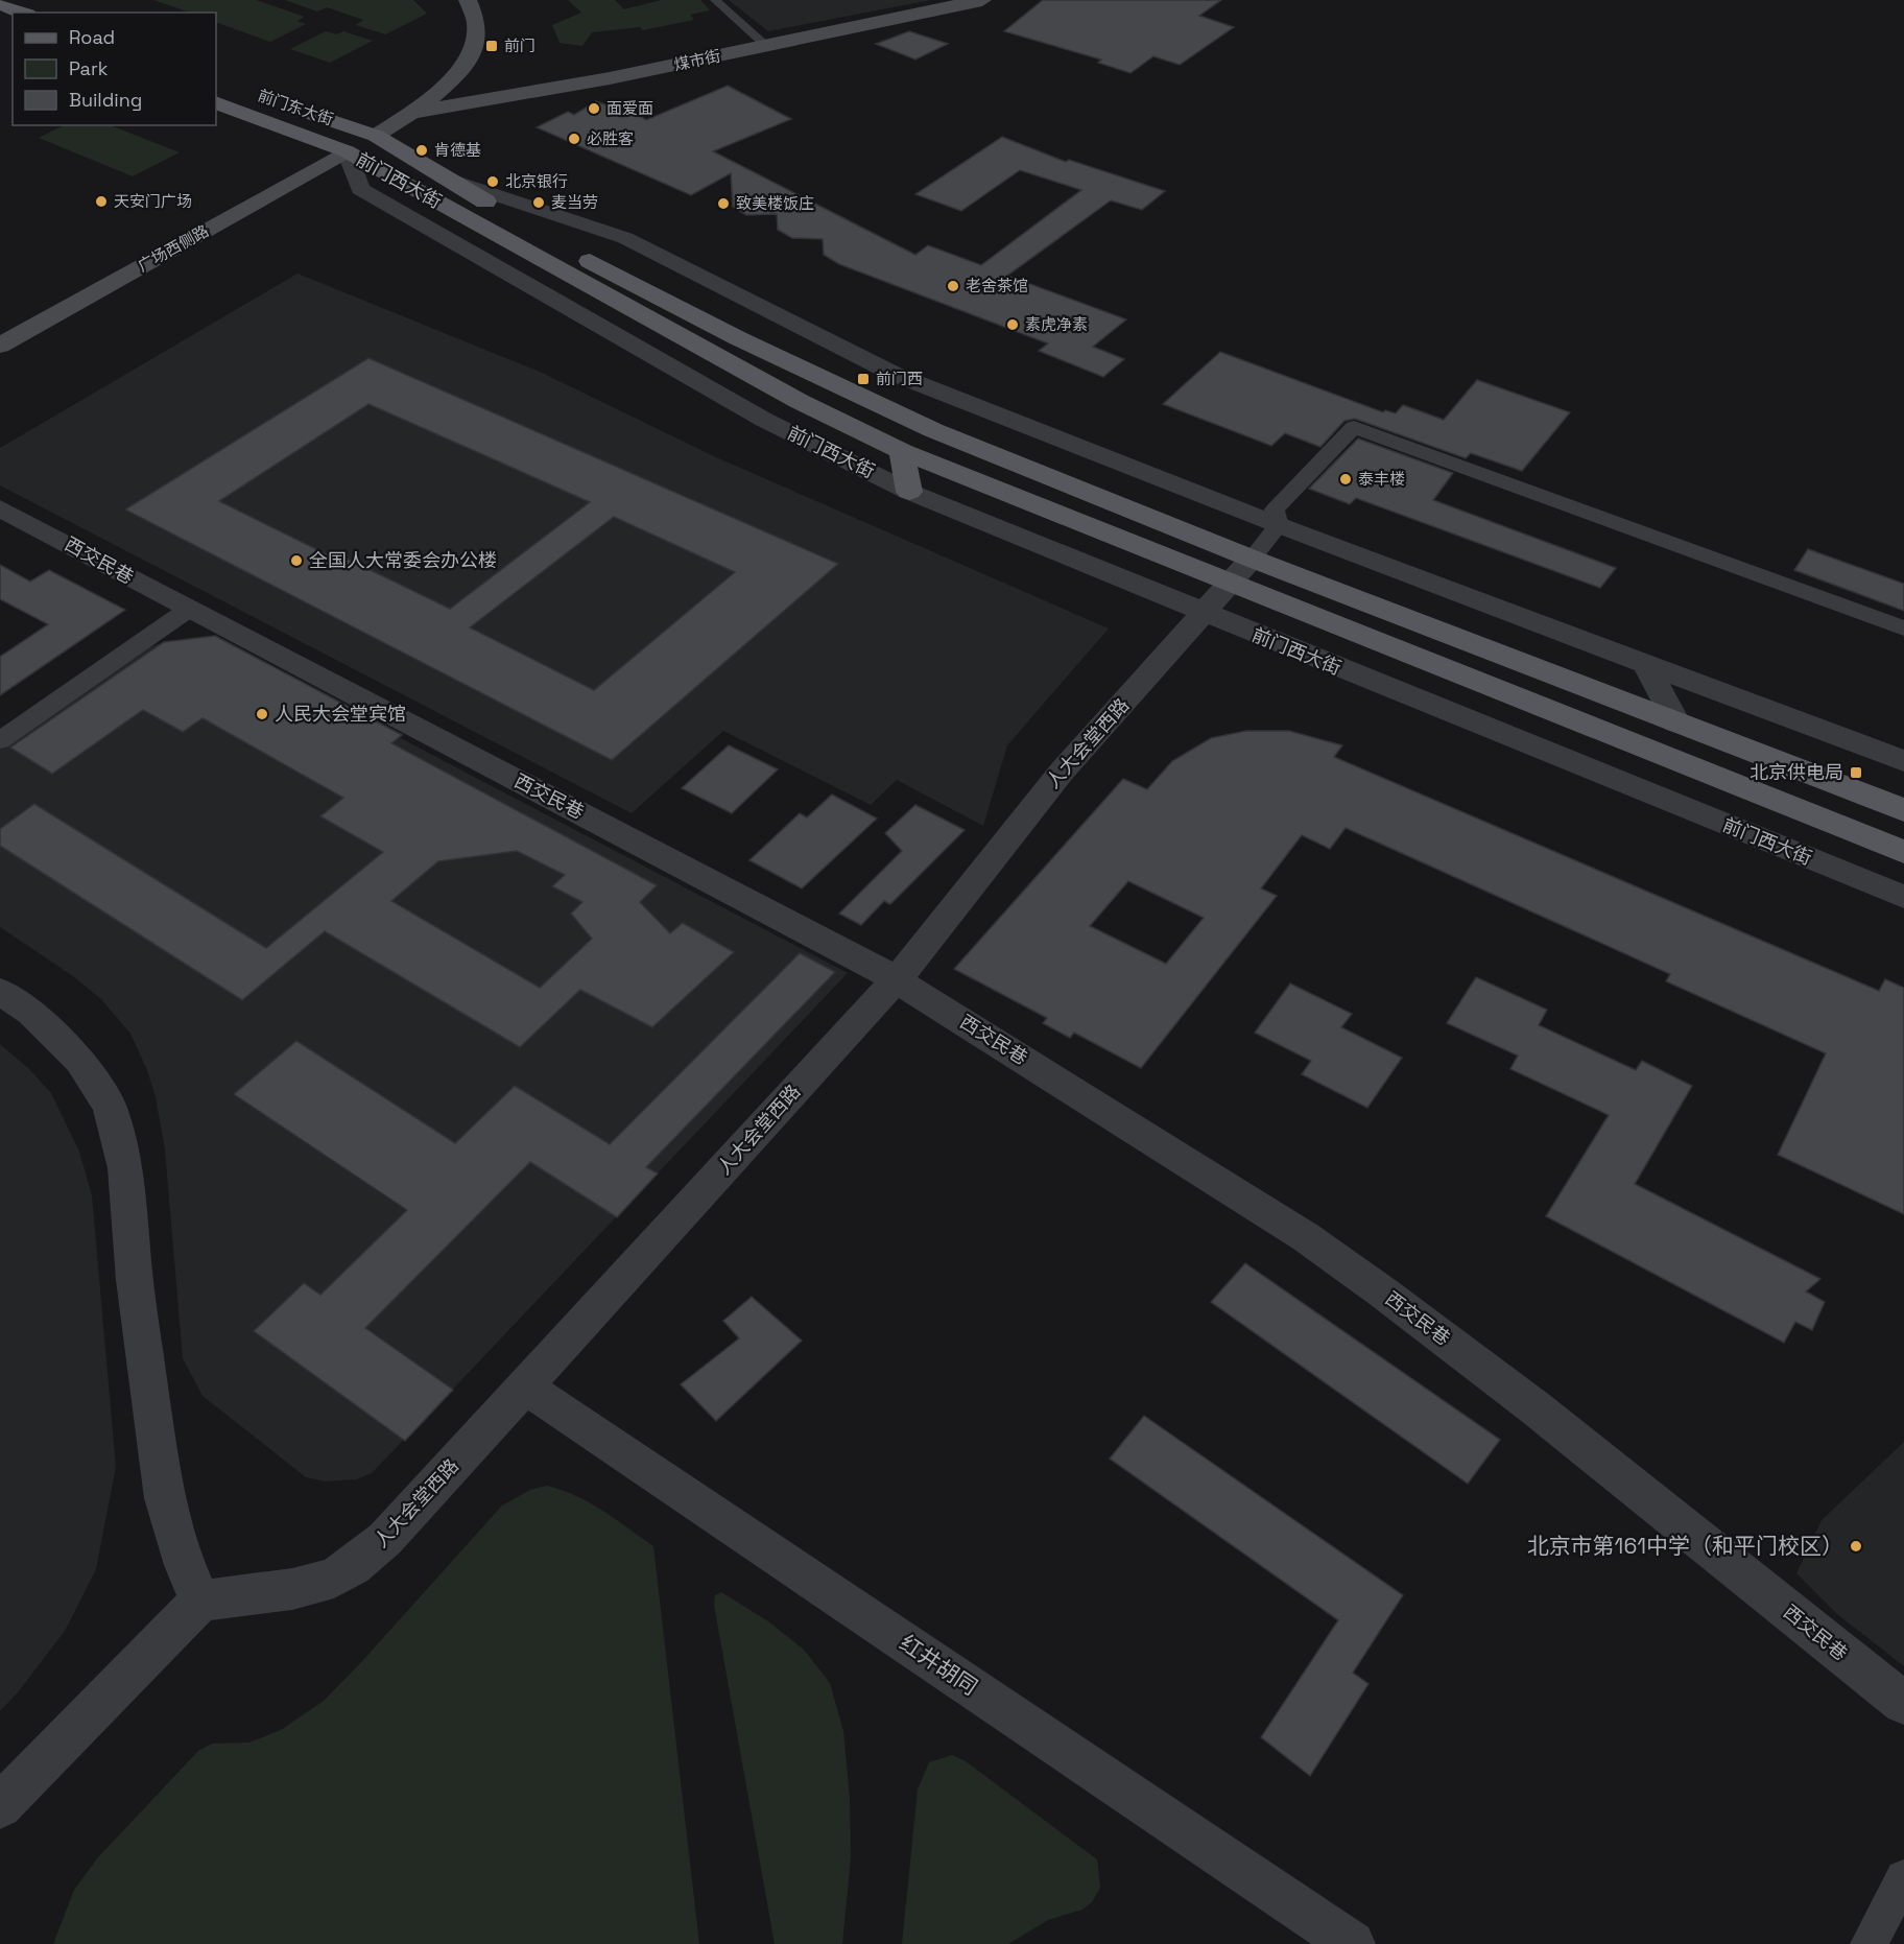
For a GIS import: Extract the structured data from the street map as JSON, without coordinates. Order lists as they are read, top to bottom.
{
  "streets": {
    "main road": [
      "煤市街",
      "前门东大街",
      "前门西大街",
      "广场西侧路"
    ],
    "street": ["西交民巷", "人大会堂西路", "红井胡同"]
  },
  "crossings": [
    ["前门东大街", "前门西大街"],
    ["前门东大街", "广场西侧路"],
    ["前门西大街", "广场西侧路"],
    ["前门西大街", "人大会堂西路"],
    ["西交民巷", "人大会堂西路"],
    ["人大会堂西路", "红井胡同"]
  ],
  "places": {
    "transit": ["前门", "前门西", "北京供电局"],
    "other": [
      "面爱面",
      "必胜客",
      "肯德基",
      "北京银行",
      "天安门广场",
      "麦当劳",
      "致美楼饭庄",
      "老舍茶馆",
      "素虎净素",
      "泰丰楼",
      "全国人大常委会办公楼",
      "人民大会堂宾馆",
      "北京市第161中学（和平门校区）"
    ]
  },
  "legend": ["Road", "Park", "Building"]
}
